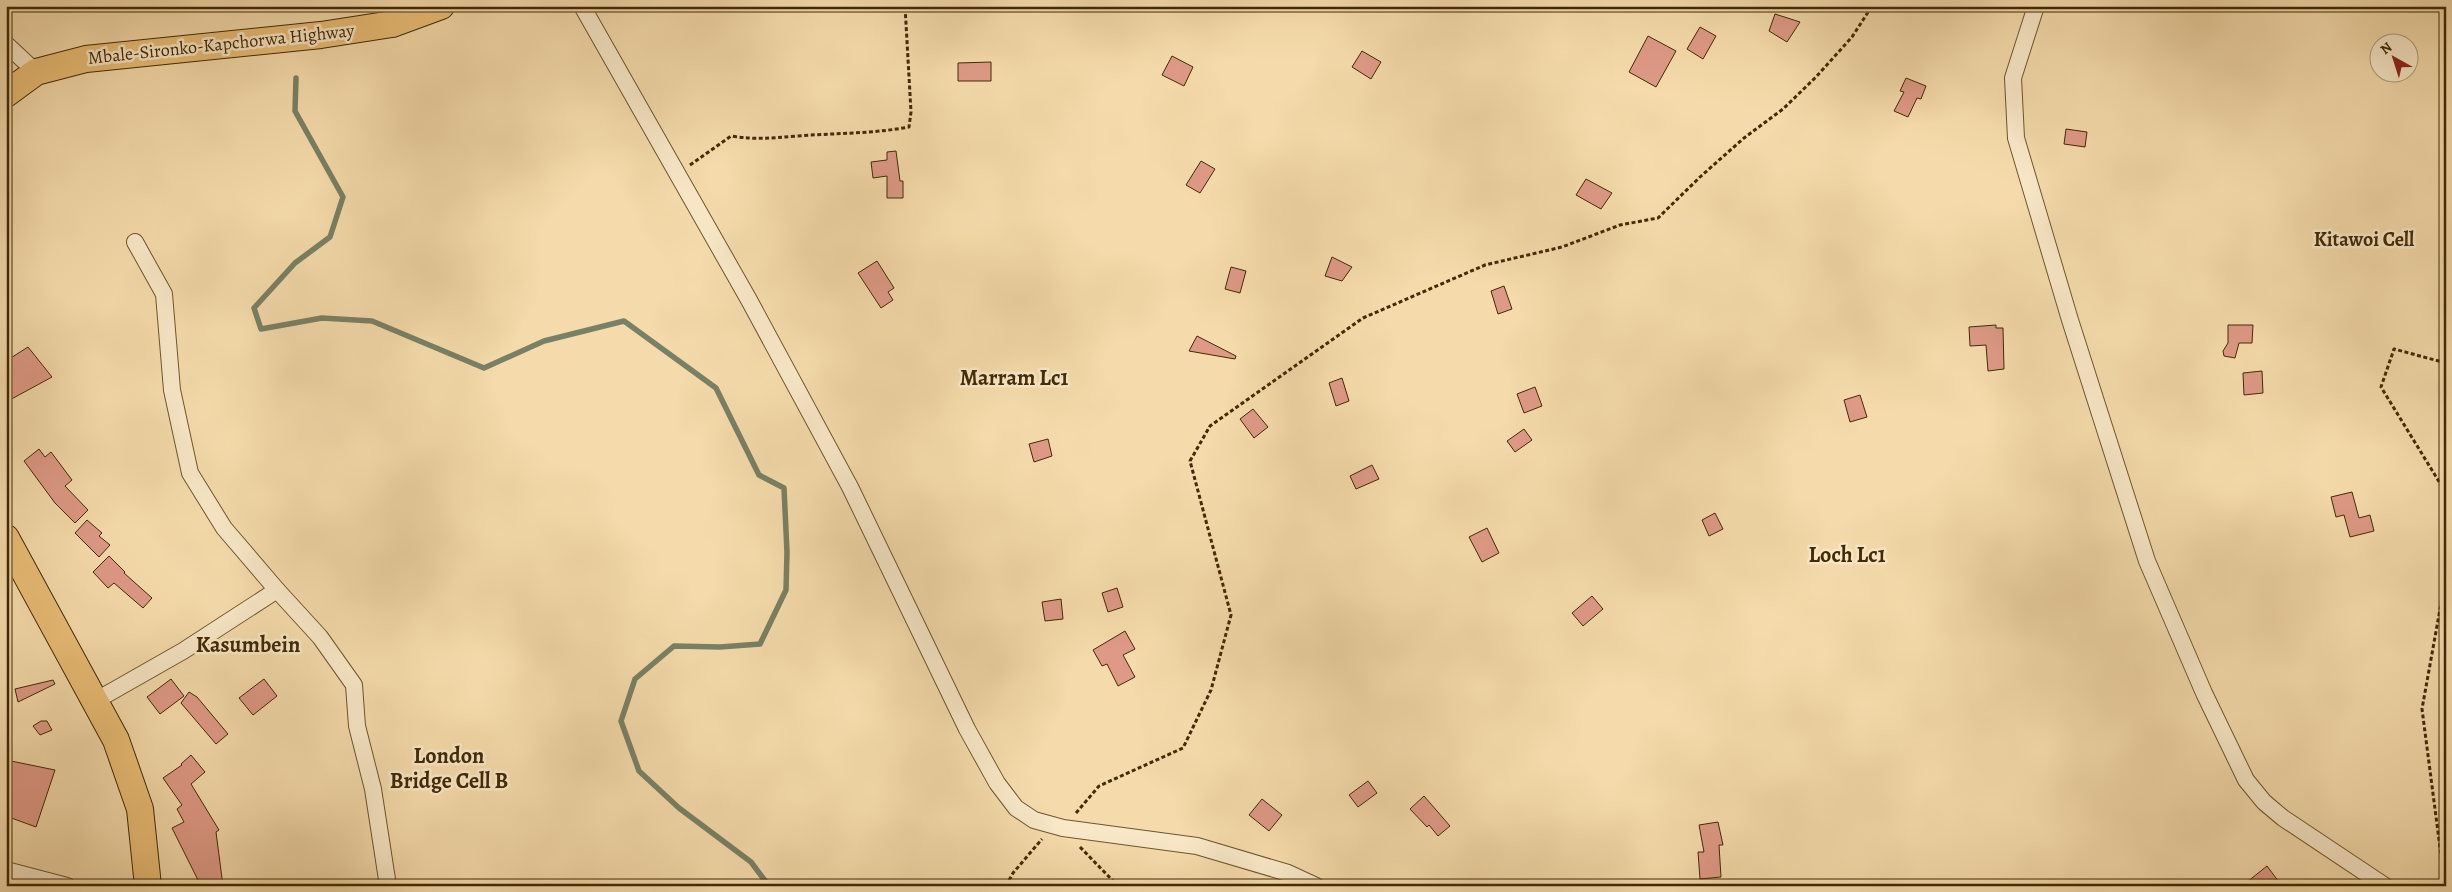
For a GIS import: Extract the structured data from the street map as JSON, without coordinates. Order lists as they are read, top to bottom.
{
  "streets": {
    "main road": ["Mbale-Sironko-Kapchorwa Highway"]
  },
  "districts": [
    "Kitawoi Cell",
    "Marram Lc1",
    "Loch Lc1",
    "Kasumbein",
    "London Bridge Cell B"
  ],
  "north": "top left"
}
